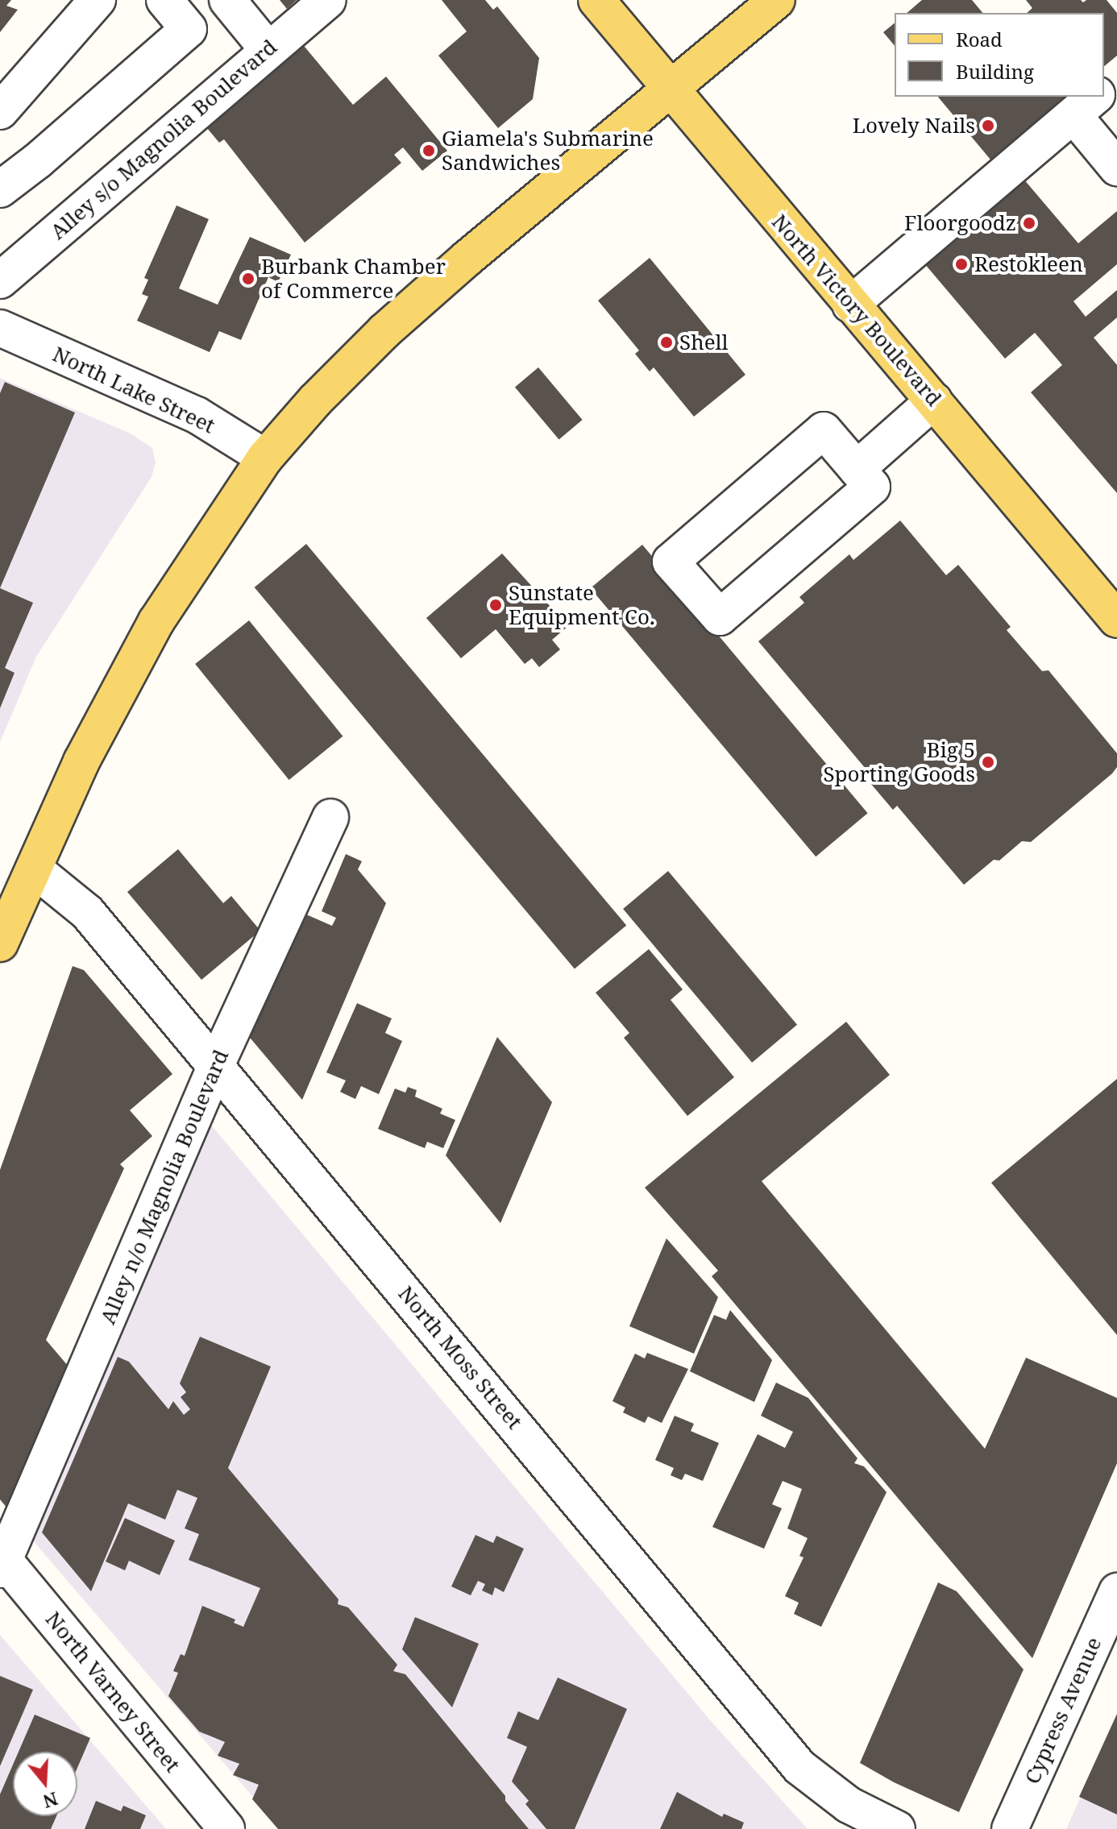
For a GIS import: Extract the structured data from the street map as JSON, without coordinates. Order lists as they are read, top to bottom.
{
  "streets": {
    "main road": ["North Victory Boulevard"],
    "street": [
      "Alley s/o Magnolia Boulevard",
      "North Lake Street",
      "Alley n/o Magnolia Boulevard",
      "North Moss Street",
      "North Varney Street",
      "Cypress Avenue"
    ]
  },
  "crossings": [
    ["Alley n/o Magnolia Boulevard", "North Moss Street"],
    ["Alley n/o Magnolia Boulevard", "North Varney Street"]
  ],
  "places": [
    "Lovely Nails",
    "Giamela's Submarine Sandwiches",
    "Floorgoodz",
    "Restokleen",
    "Burbank Chamber of Commerce",
    "Shell",
    "Sunstate Equipment Co.",
    "Big 5 Sporting Goods"
  ],
  "legend": ["Road", "Building"],
  "north": "bottom"
}
